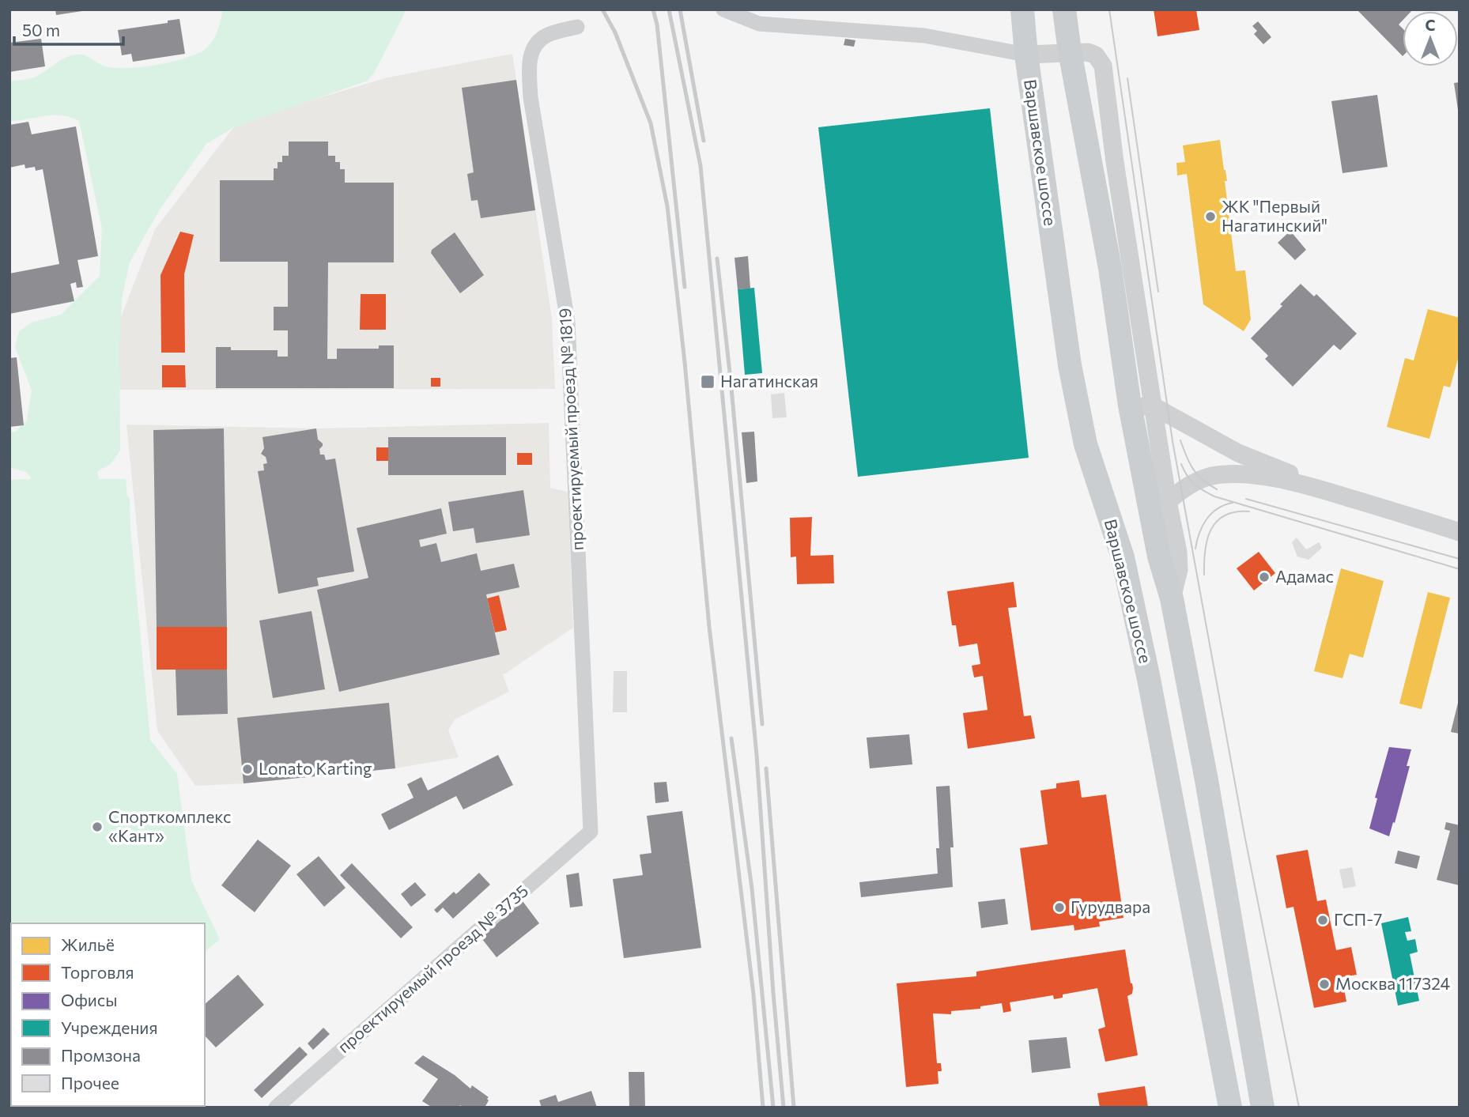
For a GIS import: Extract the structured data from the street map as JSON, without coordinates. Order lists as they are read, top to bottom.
{
  "streets": {
    "main road": ["Варшавское шоссе"],
    "street": ["проектируемый проезд № 1819", "проектируемый проезд № 3735"]
  },
  "crossings": [
    ["проектируемый проезд № 1819", "проектируемый проезд № 3735"]
  ],
  "places": {
    "other": [
      "ЖК \"Первый Нагатинский\"",
      "Адамас",
      "Lonato Karting",
      "Спорткомплекс «Кант»",
      "Гурудвара",
      "ГСП-7",
      "Москва 117324"
    ],
    "transit": ["Нагатинская"]
  },
  "legend": [
    "Жильё",
    "Торговля",
    "Офисы",
    "Учреждения",
    "Промзона",
    "Прочее"
  ],
  "scale_bar": "50 m",
  "north": "top"
}
